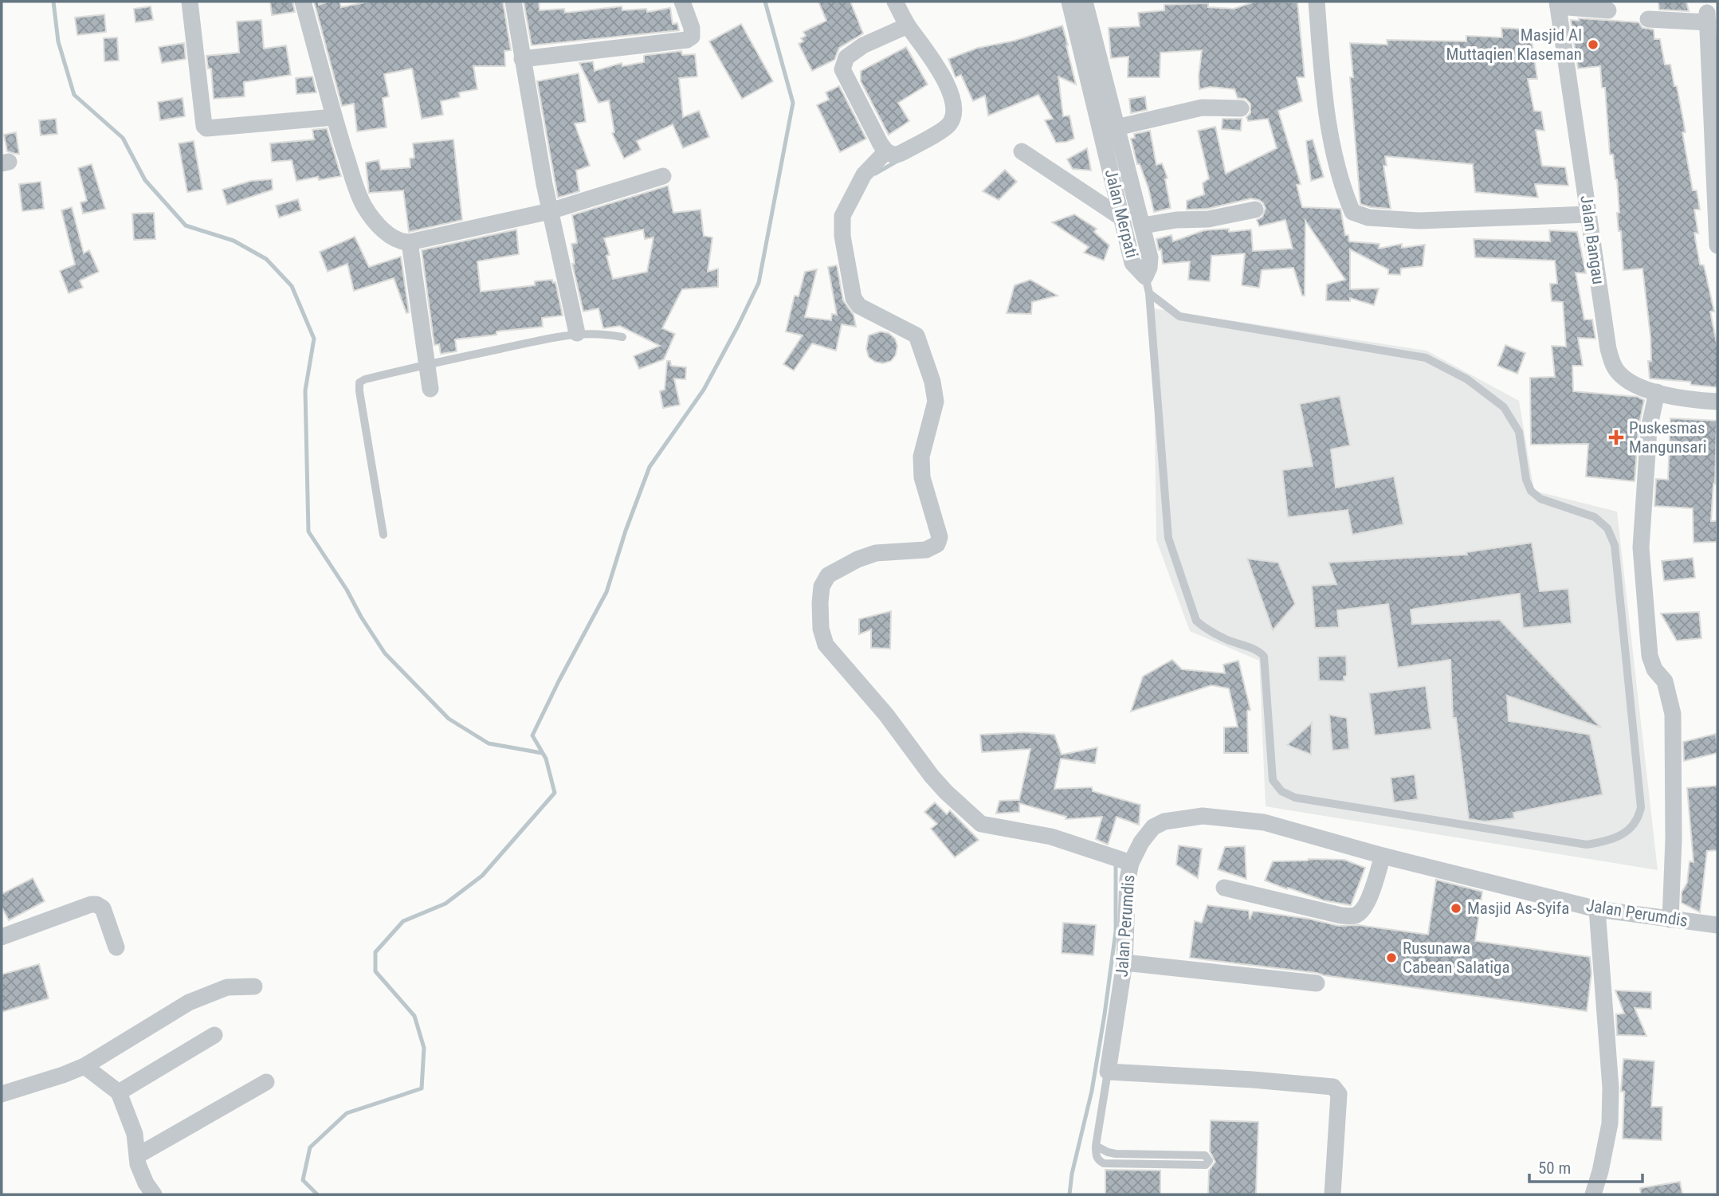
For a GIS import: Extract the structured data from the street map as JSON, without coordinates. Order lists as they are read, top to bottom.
{
  "streets": {
    "street": ["Jalan Merpati", "Jalan Bangau", "Jalan Perumdis"]
  },
  "places": {
    "other": ["Masjid Al Muttaqien Klaseman", "Masjid As-Syifa", "Rusunawa Cabean Salatiga"],
    "health": ["Puskesmas Mangunsari"]
  },
  "scale_bar": "50 m"
}
